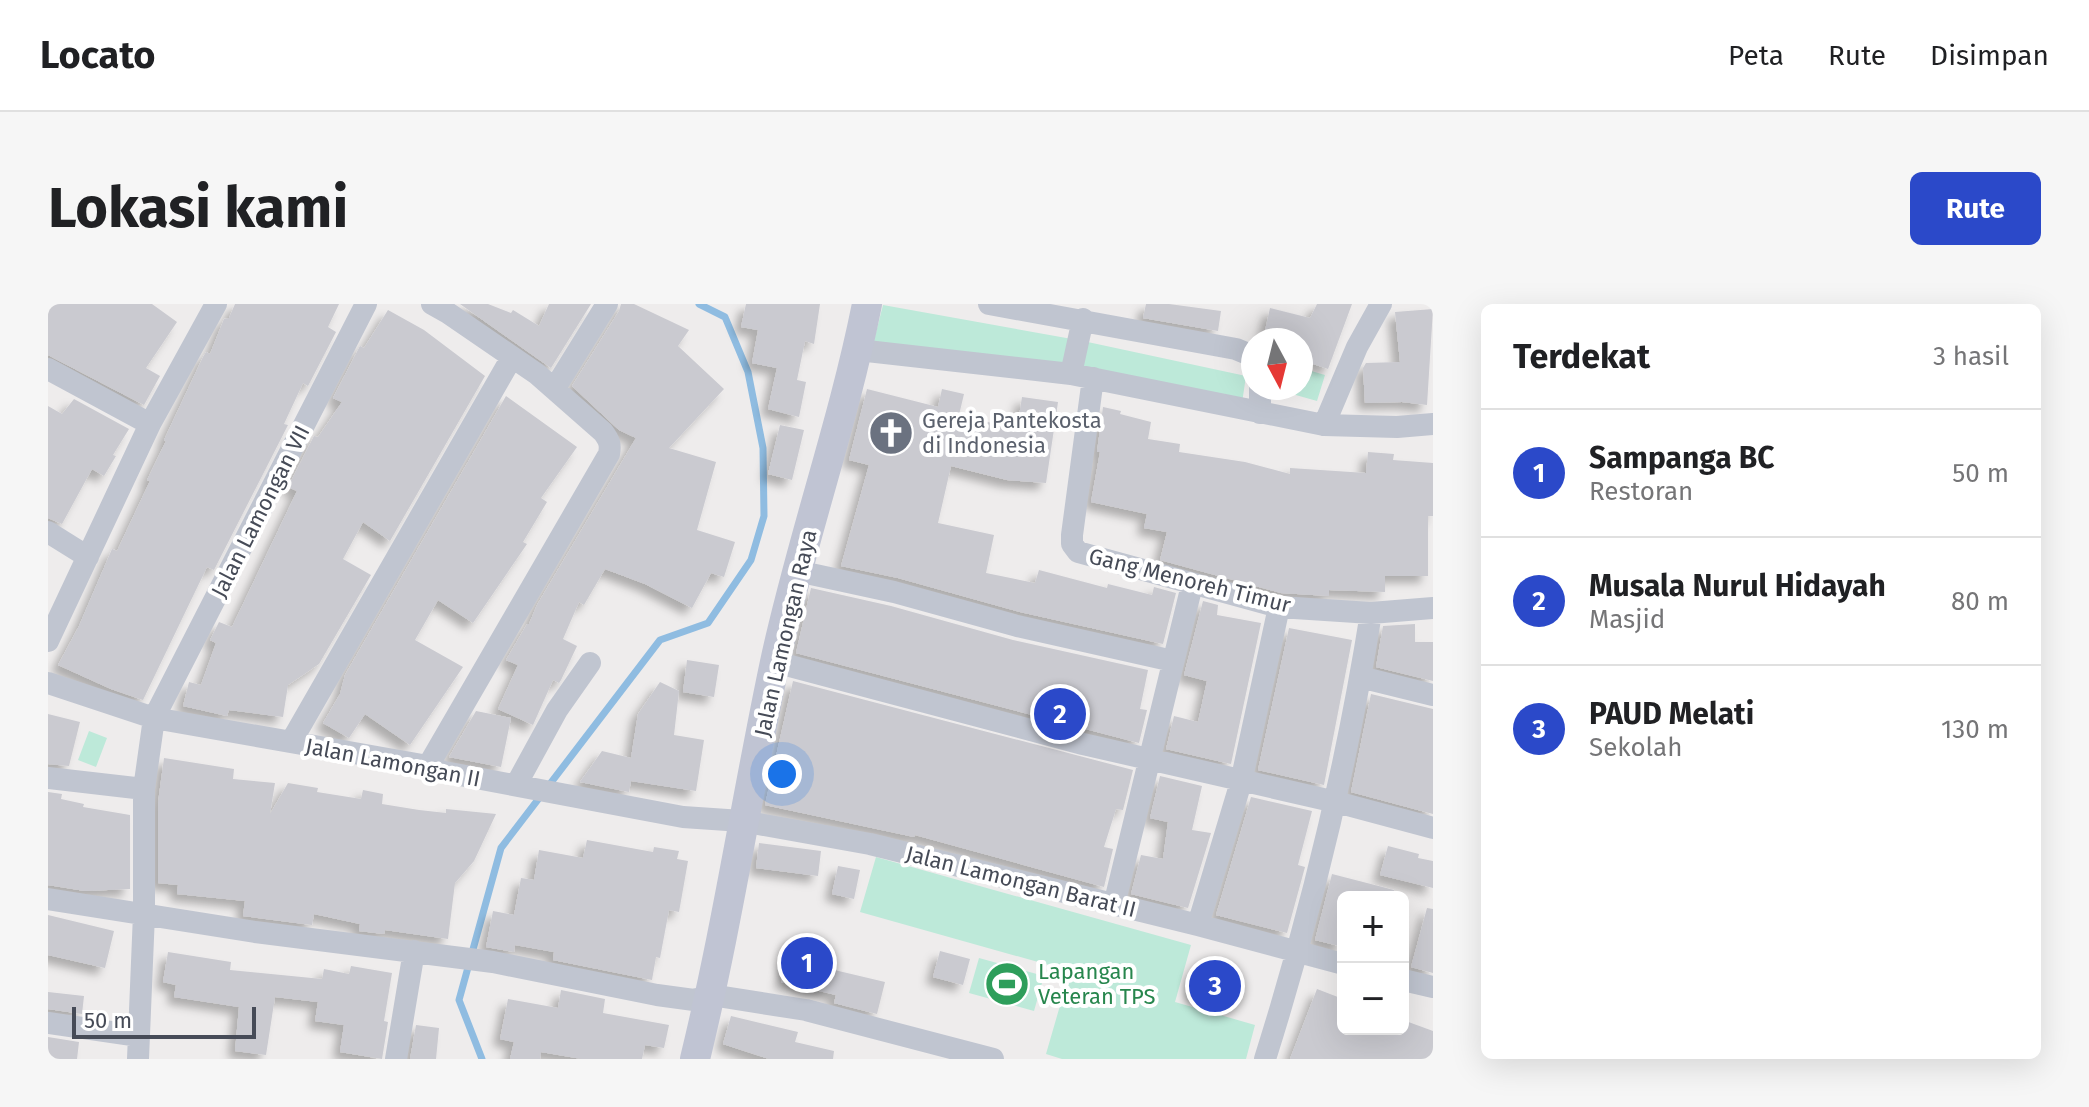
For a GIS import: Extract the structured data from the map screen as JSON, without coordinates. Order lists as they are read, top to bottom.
{
  "streets": {
    "street": [
      "Jalan Lamongan VII",
      "Gang Menoreh Timur",
      "Jalan Lamongan Raya",
      "Jalan Lamongan II",
      "Jalan Lamongan Barat II"
    ]
  },
  "crossings": [
    ["Jalan Lamongan VII", "Jalan Lamongan II"],
    ["Jalan Lamongan Raya", "Jalan Lamongan II"],
    ["Jalan Lamongan Raya", "Jalan Lamongan Barat II"],
    ["Jalan Lamongan II", "Jalan Lamongan Barat II"]
  ],
  "places": {
    "church": ["Gereja Pantekosta di Indonesia"],
    "sports": ["Lapangan Veteran TPS"]
  },
  "scale_bar": "50 m",
  "north": "bottom",
  "page": {
    "header": "Locato",
    "nav": ["Peta", "Rute", "Disimpan"],
    "buttons": "Rute",
    "title": "Lokasi kami",
    "heading": ["Terdekat", "3 hasil"],
    "list": [
      {
        "mark": "1",
        "name": "Sampanga BC",
        "note": "Restoran",
        "value": "50 m"
      },
      {
        "mark": "2",
        "name": "Musala Nurul Hidayah",
        "note": "Masjid",
        "value": "80 m"
      },
      {
        "mark": "3",
        "name": "PAUD Melati",
        "note": "Sekolah",
        "value": "130 m"
      }
    ],
    "pins": ["2", "1", "3"],
    "map_buttons": ["+", "−"],
    "scale": "50 m"
  }
}
